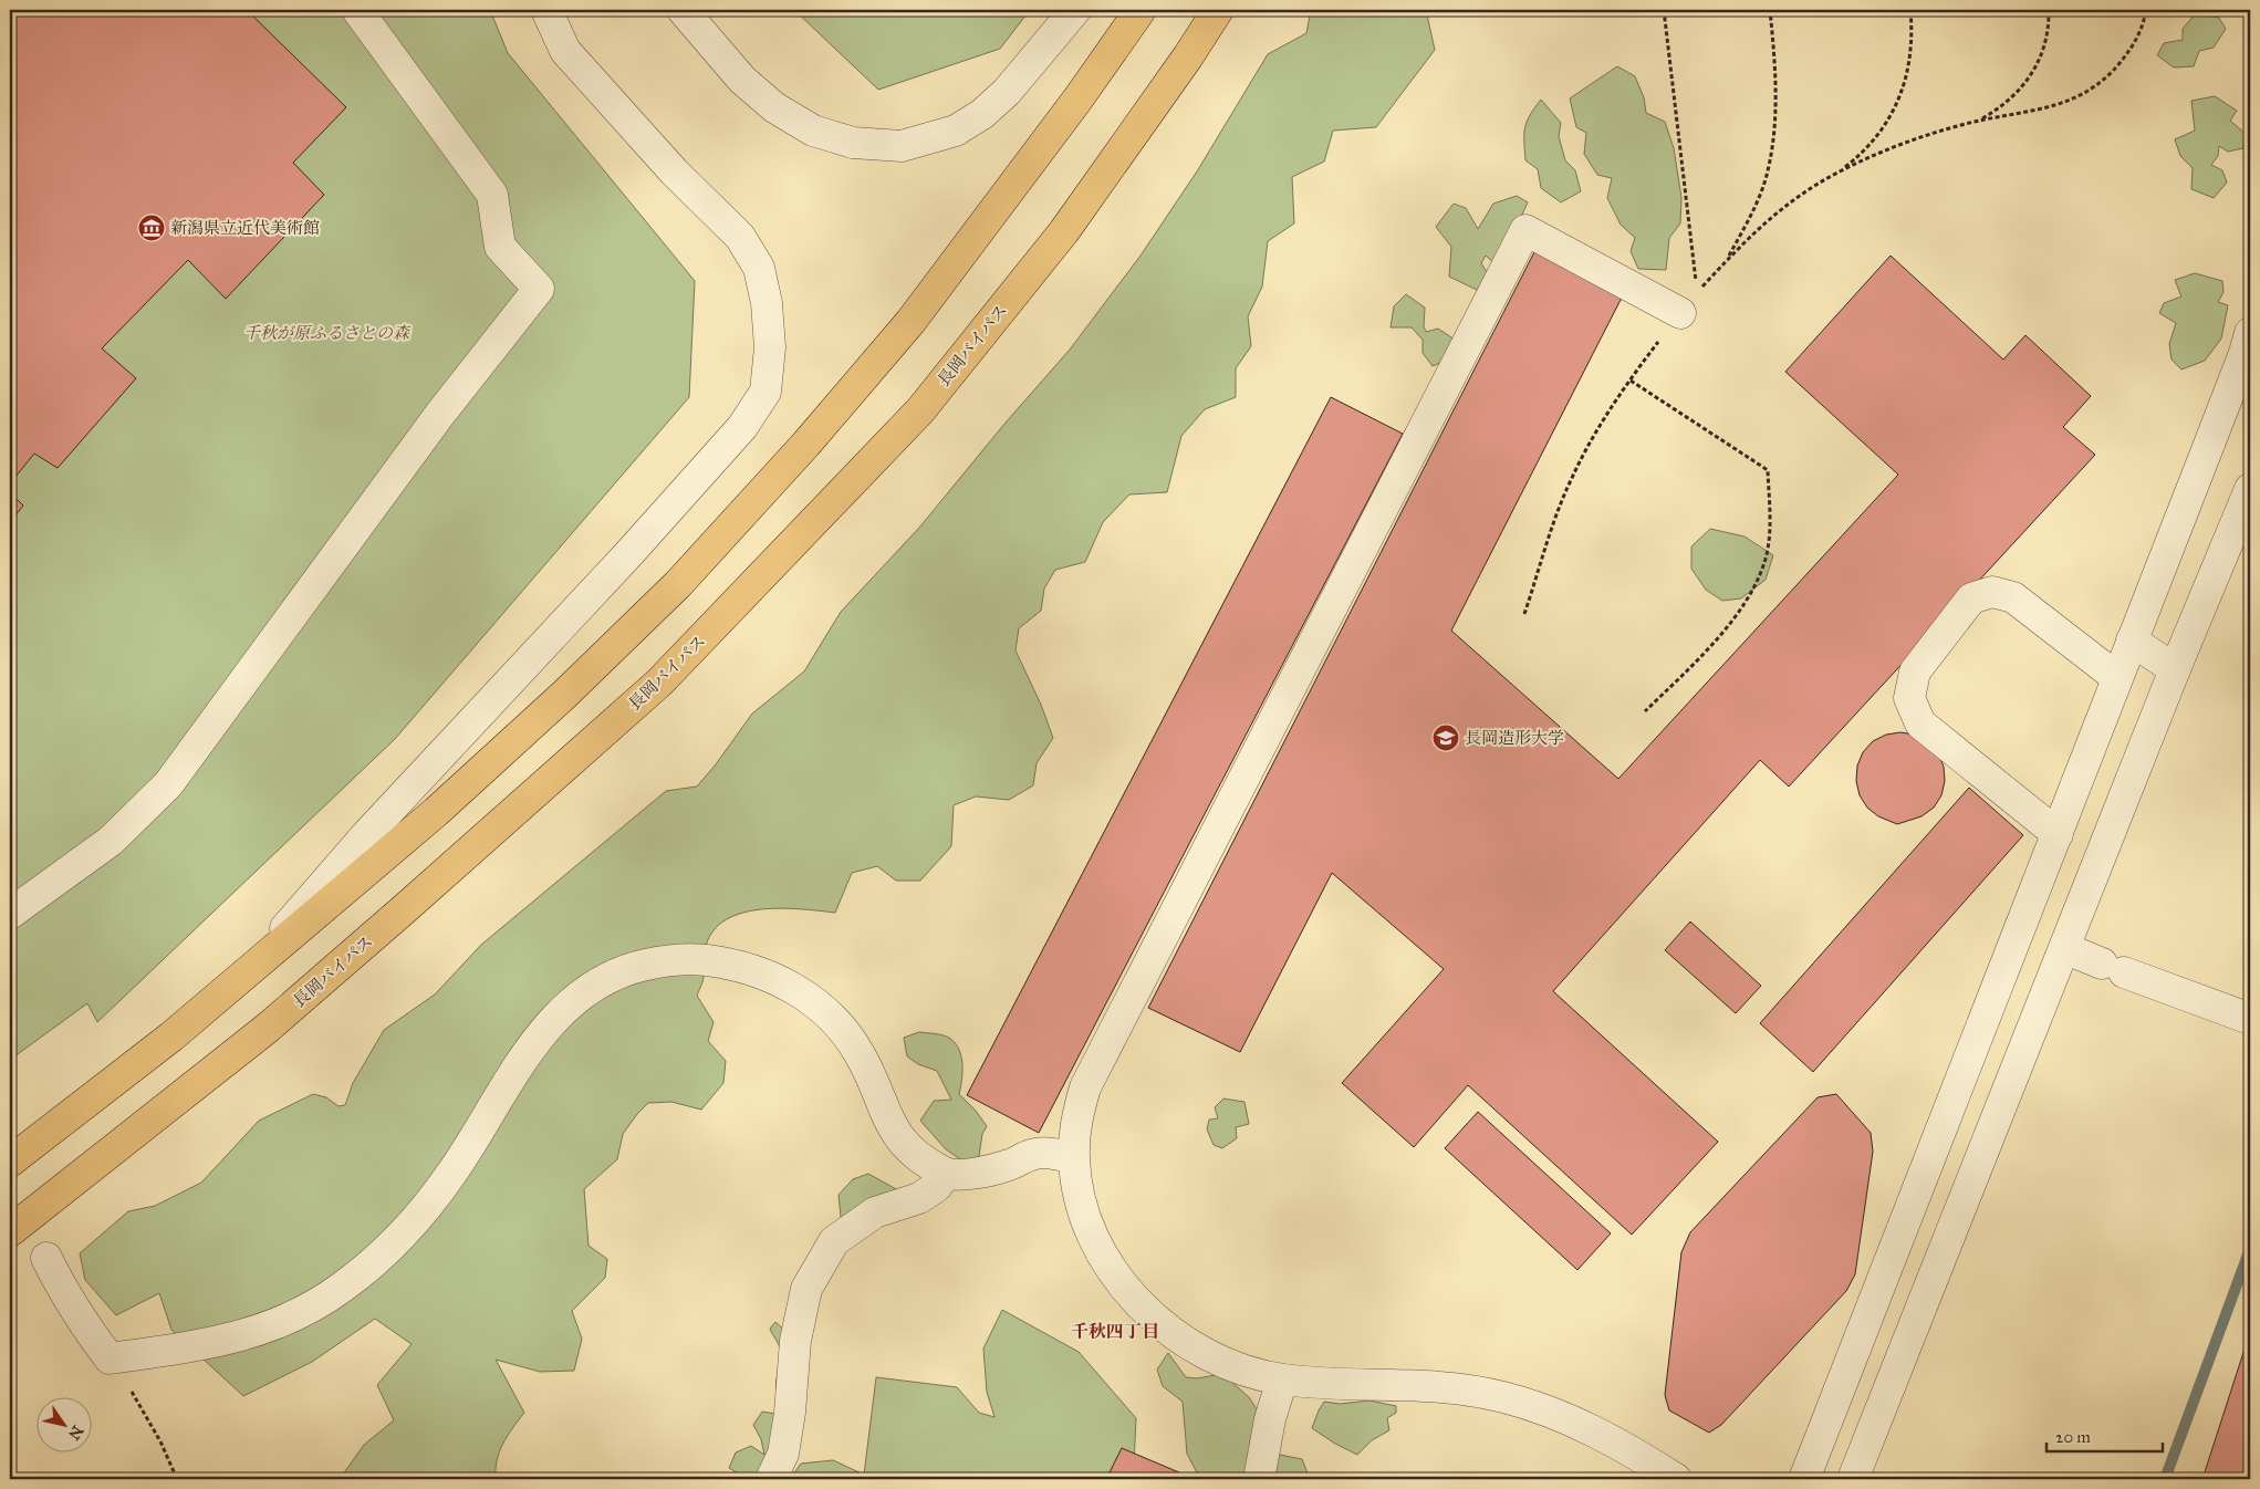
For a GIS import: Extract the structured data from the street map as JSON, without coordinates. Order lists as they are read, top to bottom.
{
  "streets": {
    "highway": ["長岡バイパス"]
  },
  "districts": ["千秋四丁目"],
  "parks": ["千秋が原ふるさとの森"],
  "places": {
    "museum": ["新潟県立近代美術館"],
    "school or university": ["長岡造形大学"]
  },
  "scale_bar": "20 m",
  "north": "bottom right"
}
